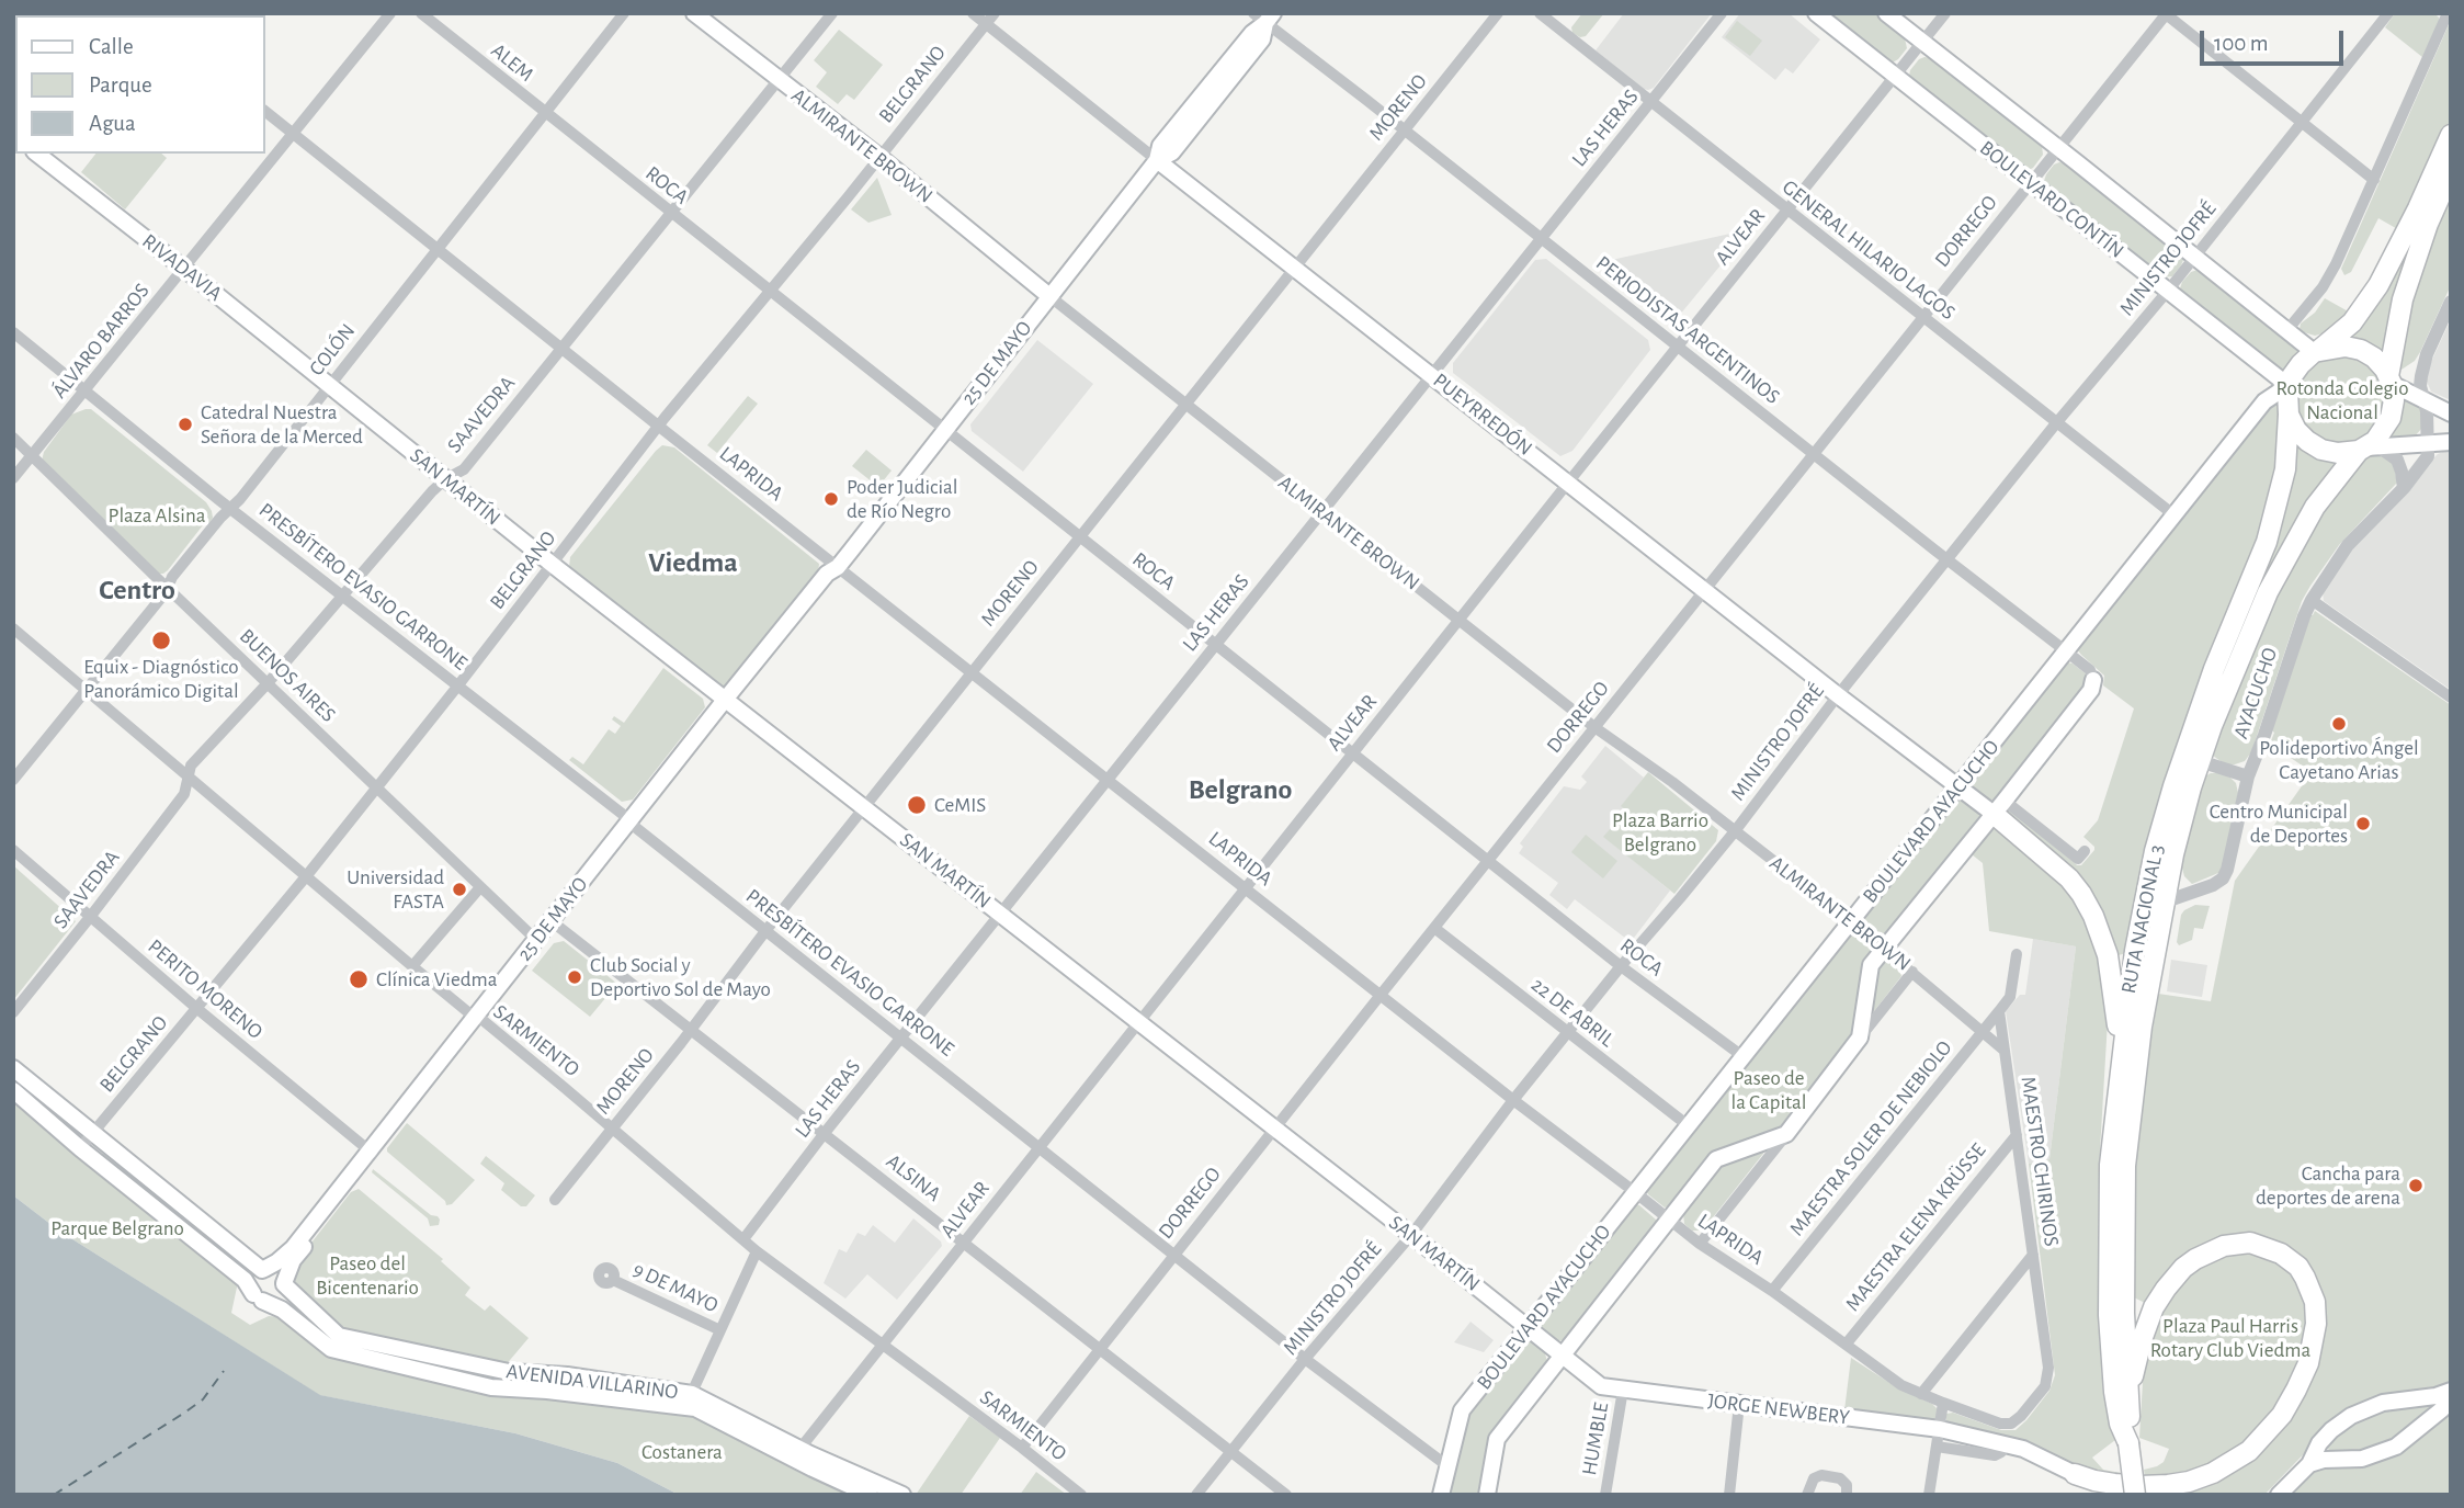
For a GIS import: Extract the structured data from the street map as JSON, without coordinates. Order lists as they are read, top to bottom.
{
  "streets": {
    "highway": ["RUTA NACIONAL 3"],
    "main road": [
      "ALMIRANTE BROWN",
      "BOULEVARD CONTÍN",
      "RIVADAVIA",
      "25 DE MAYO",
      "PUEYRREDÓN",
      "SAN MARTÍN",
      "BOULEVARD AYACUCHO",
      "AVENIDA VILLARINO",
      "JORGE NEWBERY"
    ],
    "street": [
      "ALEM",
      "BELGRANO",
      "MORENO",
      "LAS HERAS",
      "ROCA",
      "DORREGO",
      "ALVEAR",
      "GENERAL HILARIO LAGOS",
      "MINISTRO JOFRÉ",
      "PERIODISTAS ARGENTINOS",
      "ÁLVARO BARROS",
      "COLÓN",
      "SAAVEDRA",
      "LAPRIDA",
      "PRESBÍTERO EVASIO GARRONE",
      "BUENOS AIRES",
      "AYACUCHO",
      "PERITO MORENO",
      "22 DE ABRIL",
      "SARMIENTO",
      "MAESTRA SOLER DE NEBIOLO",
      "MAESTRO CHIRINOS",
      "ALSINA",
      "MAESTRA ELENA KRÜSSE",
      "9 DE MAYO",
      "HUMBLE"
    ]
  },
  "crossings": [
    ["ALEM", "ROCA"],
    ["ALEM", "COLÓN"],
    ["BELGRANO", "ALMIRANTE BROWN"],
    ["BELGRANO", "ROCA"],
    ["BELGRANO", "PUEYRREDÓN"],
    ["BELGRANO", "LAPRIDA"],
    ["BELGRANO", "SAN MARTÍN"],
    ["BELGRANO", "PRESBÍTERO EVASIO GARRONE"],
    ["BELGRANO", "BUENOS AIRES"],
    ["BELGRANO", "PERITO MORENO"],
    ["BELGRANO", "SARMIENTO"],
    ["BELGRANO", "AVENIDA VILLARINO"],
    ["MORENO", "ALMIRANTE BROWN"],
    ["MORENO", "ROCA"],
    ["MORENO", "PERIODISTAS ARGENTINOS"],
    ["MORENO", "PUEYRREDÓN"],
    ["MORENO", "LAPRIDA"],
    ["MORENO", "SAN MARTÍN"],
    ["MORENO", "PRESBÍTERO EVASIO GARRONE"],
    ["MORENO", "SARMIENTO"],
    ["MORENO", "ALSINA"],
    ["LAS HERAS", "ALMIRANTE BROWN"],
    ["LAS HERAS", "ROCA"],
    ["LAS HERAS", "GENERAL HILARIO LAGOS"],
    ["LAS HERAS", "PERIODISTAS ARGENTINOS"],
    ["LAS HERAS", "PUEYRREDÓN"],
    ["LAS HERAS", "LAPRIDA"],
    ["LAS HERAS", "SAN MARTÍN"],
    ["LAS HERAS", "PRESBÍTERO EVASIO GARRONE"],
    ["LAS HERAS", "SARMIENTO"],
    ["LAS HERAS", "ALSINA"],
    ["ALMIRANTE BROWN", "DORREGO"],
    ["ALMIRANTE BROWN", "ALVEAR"],
    ["ALMIRANTE BROWN", "MINISTRO JOFRÉ"],
    ["ALMIRANTE BROWN", "25 DE MAYO"],
    ["ALMIRANTE BROWN", "SAAVEDRA"],
    ["ALMIRANTE BROWN", "BOULEVARD AYACUCHO"],
    ["ALMIRANTE BROWN", "MAESTRA SOLER DE NEBIOLO"],
    ["ALMIRANTE BROWN", "MAESTRO CHIRINOS"],
    ["ROCA", "DORREGO"],
    ["ROCA", "ALVEAR"],
    ["ROCA", "MINISTRO JOFRÉ"],
    ["ROCA", "COLÓN"],
    ["ROCA", "25 DE MAYO"],
    ["ROCA", "SAAVEDRA"],
    ["ROCA", "BOULEVARD AYACUCHO"],
    ["BOULEVARD CONTÍN", "DORREGO"],
    ["BOULEVARD CONTÍN", "ALVEAR"],
    ["BOULEVARD CONTÍN", "MINISTRO JOFRÉ"],
    ["BOULEVARD CONTÍN", "BOULEVARD AYACUCHO"],
    ["BOULEVARD CONTÍN", "RUTA NACIONAL 3"],
    ["DORREGO", "GENERAL HILARIO LAGOS"],
    ["DORREGO", "PERIODISTAS ARGENTINOS"],
    ["DORREGO", "PUEYRREDÓN"],
    ["DORREGO", "LAPRIDA"],
    ["DORREGO", "SAN MARTÍN"],
    ["DORREGO", "PRESBÍTERO EVASIO GARRONE"],
    ["DORREGO", "22 DE ABRIL"],
    ["DORREGO", "SARMIENTO"],
    ["DORREGO", "ALSINA"],
    ["ALVEAR", "GENERAL HILARIO LAGOS"],
    ["ALVEAR", "PERIODISTAS ARGENTINOS"],
    ["ALVEAR", "PUEYRREDÓN"],
    ["ALVEAR", "LAPRIDA"],
    ["ALVEAR", "SAN MARTÍN"],
    ["ALVEAR", "PRESBÍTERO EVASIO GARRONE"],
    ["ALVEAR", "SARMIENTO"],
    ["ALVEAR", "ALSINA"],
    ["ALVEAR", "AVENIDA VILLARINO"],
    ["GENERAL HILARIO LAGOS", "MINISTRO JOFRÉ"],
    ["GENERAL HILARIO LAGOS", "BOULEVARD AYACUCHO"],
    ["MINISTRO JOFRÉ", "PERIODISTAS ARGENTINOS"],
    ["MINISTRO JOFRÉ", "PUEYRREDÓN"],
    ["MINISTRO JOFRÉ", "LAPRIDA"],
    ["MINISTRO JOFRÉ", "SAN MARTÍN"],
    ["MINISTRO JOFRÉ", "PRESBÍTERO EVASIO GARRONE"],
    ["MINISTRO JOFRÉ", "22 DE ABRIL"],
    ["MINISTRO JOFRÉ", "ALSINA"],
    ["RIVADAVIA", "ÁLVARO BARROS"],
    ["RIVADAVIA", "COLÓN"],
    ["RIVADAVIA", "SAN MARTÍN"],
    ["PERIODISTAS ARGENTINOS", "25 DE MAYO"],
    ["PERIODISTAS ARGENTINOS", "BOULEVARD AYACUCHO"],
    ["ÁLVARO BARROS", "LAPRIDA"],
    ["ÁLVARO BARROS", "PRESBÍTERO EVASIO GARRONE"],
    ["ÁLVARO BARROS", "BUENOS AIRES"],
    ["COLÓN", "LAPRIDA"],
    ["COLÓN", "SAN MARTÍN"],
    ["COLÓN", "PRESBÍTERO EVASIO GARRONE"],
    ["COLÓN", "BUENOS AIRES"],
    ["COLÓN", "SARMIENTO"],
    ["25 DE MAYO", "PUEYRREDÓN"],
    ["25 DE MAYO", "LAPRIDA"],
    ["25 DE MAYO", "SAN MARTÍN"],
    ["25 DE MAYO", "PRESBÍTERO EVASIO GARRONE"],
    ["25 DE MAYO", "BUENOS AIRES"],
    ["25 DE MAYO", "PERITO MORENO"],
    ["25 DE MAYO", "SARMIENTO"],
    ["25 DE MAYO", "ALSINA"],
    ["25 DE MAYO", "AVENIDA VILLARINO"],
    ["SAAVEDRA", "LAPRIDA"],
    ["SAAVEDRA", "SAN MARTÍN"],
    ["SAAVEDRA", "PRESBÍTERO EVASIO GARRONE"],
    ["SAAVEDRA", "BUENOS AIRES"],
    ["SAAVEDRA", "PERITO MORENO"],
    ["SAAVEDRA", "SARMIENTO"],
    ["PUEYRREDÓN", "BOULEVARD AYACUCHO"],
    ["LAPRIDA", "BOULEVARD AYACUCHO"],
    ["LAPRIDA", "MAESTRA SOLER DE NEBIOLO"],
    ["LAPRIDA", "MAESTRO CHIRINOS"],
    ["LAPRIDA", "MAESTRA ELENA KRÜSSE"],
    ["SAN MARTÍN", "BOULEVARD AYACUCHO"],
    ["SAN MARTÍN", "JORGE NEWBERY"],
    ["PRESBÍTERO EVASIO GARRONE", "BOULEVARD AYACUCHO"],
    ["AYACUCHO", "RUTA NACIONAL 3"],
    ["BOULEVARD AYACUCHO", "RUTA NACIONAL 3"],
    ["BOULEVARD AYACUCHO", "22 DE ABRIL"],
    ["BOULEVARD AYACUCHO", "JORGE NEWBERY"],
    ["MAESTRA SOLER DE NEBIOLO", "MAESTRO CHIRINOS"],
    ["MAESTRO CHIRINOS", "MAESTRA ELENA KRÜSSE"],
    ["JORGE NEWBERY", "HUMBLE"]
  ],
  "districts": ["Viedma", "Centro", "Belgrano"],
  "parks": [
    "Rotonda Colegio Nacional",
    "Plaza Alsina",
    "Plaza Barrio Belgrano",
    "Paseo de la Capital",
    "Parque Belgrano",
    "Paseo del Bicentenario",
    "Plaza Paul Harris Rotary Club Viedma",
    "Costanera"
  ],
  "places": [
    "Catedral Nuestra Señora de la Merced",
    "Poder Judicial de Río Negro",
    "Equix - Diagnóstico Panorámico Digital",
    "Polideportivo Ángel Cayetano Arias",
    "CeMIS",
    "Centro Municipal de Deportes",
    "Universidad FASTA",
    "Club Social y Deportivo Sol de Mayo",
    "Clínica Viedma",
    "Cancha para deportes de arena"
  ],
  "legend": ["Calle", "Parque", "Agua"],
  "scale_bar": "100 m"
}
